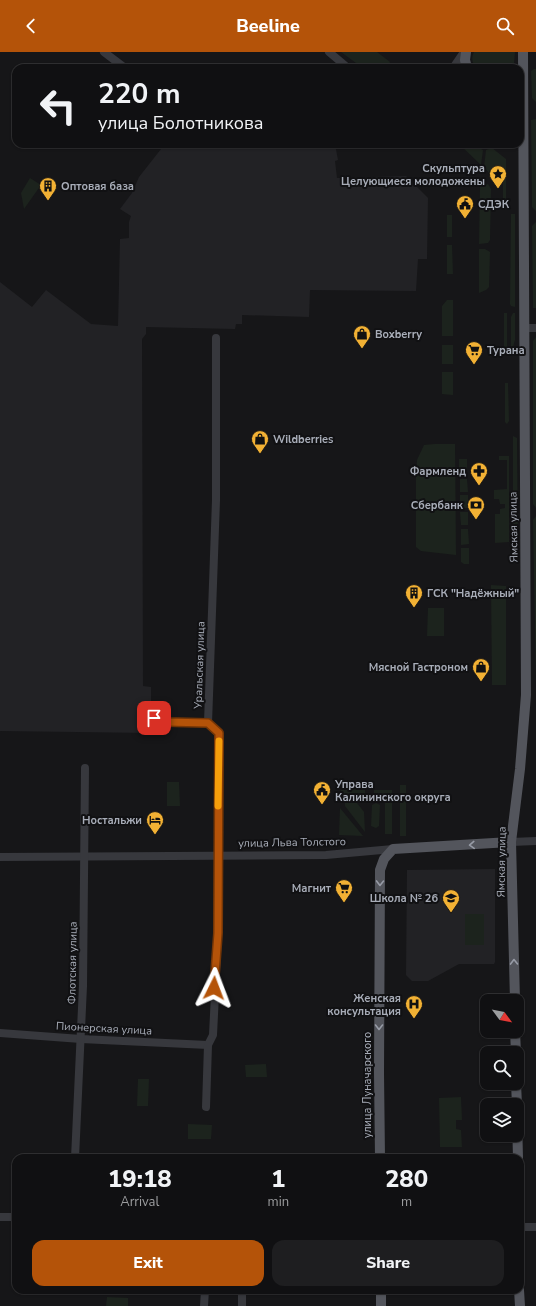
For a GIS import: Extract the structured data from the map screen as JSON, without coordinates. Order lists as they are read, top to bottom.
{
  "streets": {
    "main road": ["Ямская улица", "улица Льва Толстого", "улица Луначарского"],
    "street": ["Уральская улица", "Флотская улица", "Пионерская улица"]
  },
  "crossings": [
    ["Ямская улица", "улица Льва Толстого"],
    ["Уральская улица", "улица Льва Толстого"],
    ["Уральская улица", "Пионерская улица"],
    ["улица Льва Толстого", "Флотская улица"],
    ["улица Льва Толстого", "улица Луначарского"],
    ["Флотская улица", "Пионерская улица"]
  ],
  "one_way": ["улица Луначарского"],
  "places": {
    "place": ["Скульптура Целующиеся молодожены"],
    "building": ["Оптовая база", "ГСК \"Надёжный\""],
    "public building": ["СДЭК", "Управа Калининского округа"],
    "shop": ["Boxberry", "Wildberries", "Мясной Гастроном"],
    "supermarket": ["Турана", "Магнит"],
    "pharmacy": ["Фармленд"],
    "bank": ["Сбербанк"],
    "hotel": ["Ностальжи"],
    "school or university": ["Школа № 26"],
    "hospital": ["Женская консультация"]
  },
  "north": "bottom right",
  "page": {
    "header": "Beeline",
    "turn": ["220 m", "улица Болотникова"],
    "eta": [
      "19:18",
      "Arrival",
      "1",
      "min",
      "280",
      "m"
    ],
    "buttons": ["Exit", "Share"]
  }
}
